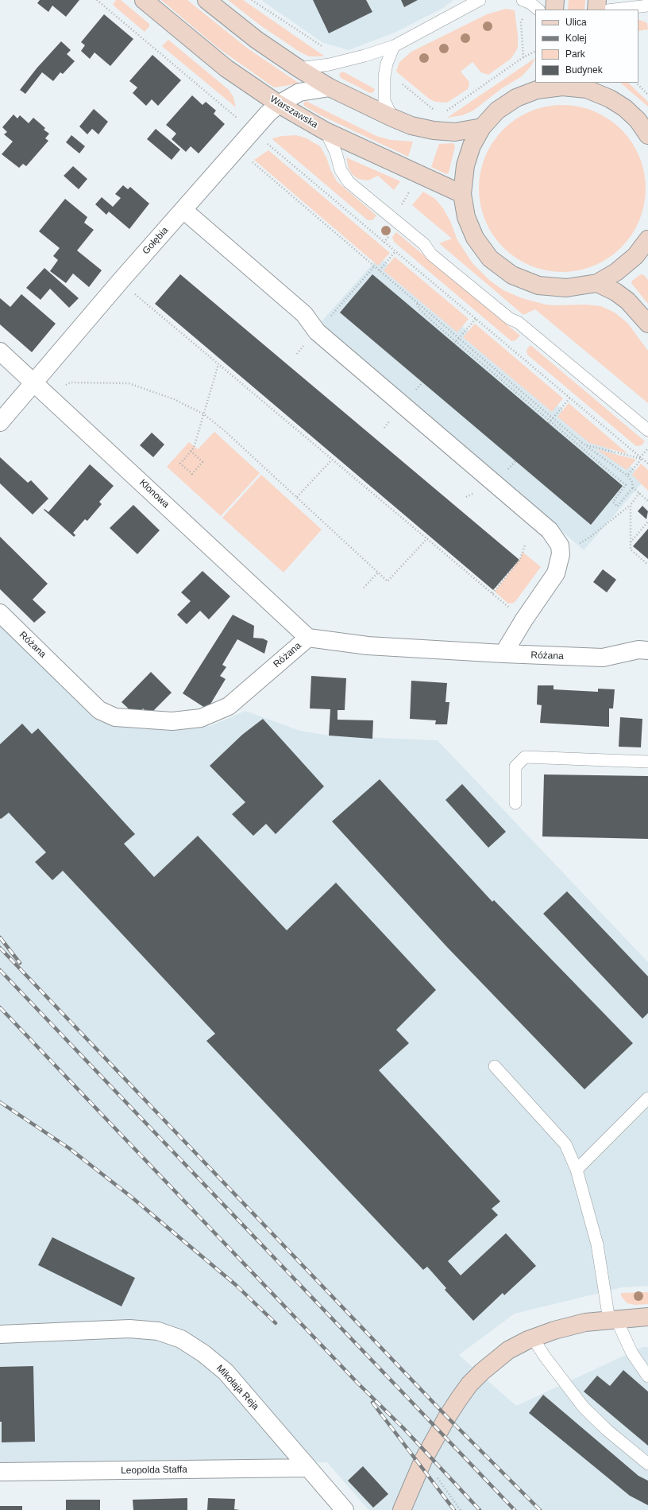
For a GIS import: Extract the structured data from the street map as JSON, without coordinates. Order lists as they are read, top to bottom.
{
  "streets": {
    "main road": ["Warszawska"],
    "street": [
      "Gołębia",
      "Klonowa",
      "Różana",
      "Mikołaja Reja",
      "Leopolda Staffa"
    ]
  },
  "crossings": [
    ["Warszawska", "Gołębia"],
    ["Gołębia", "Klonowa"],
    ["Klonowa", "Różana"],
    ["Mikołaja Reja", "Leopolda Staffa"]
  ],
  "legend": [
    "Ulica",
    "Kolej",
    "Park",
    "Budynek"
  ]
}
